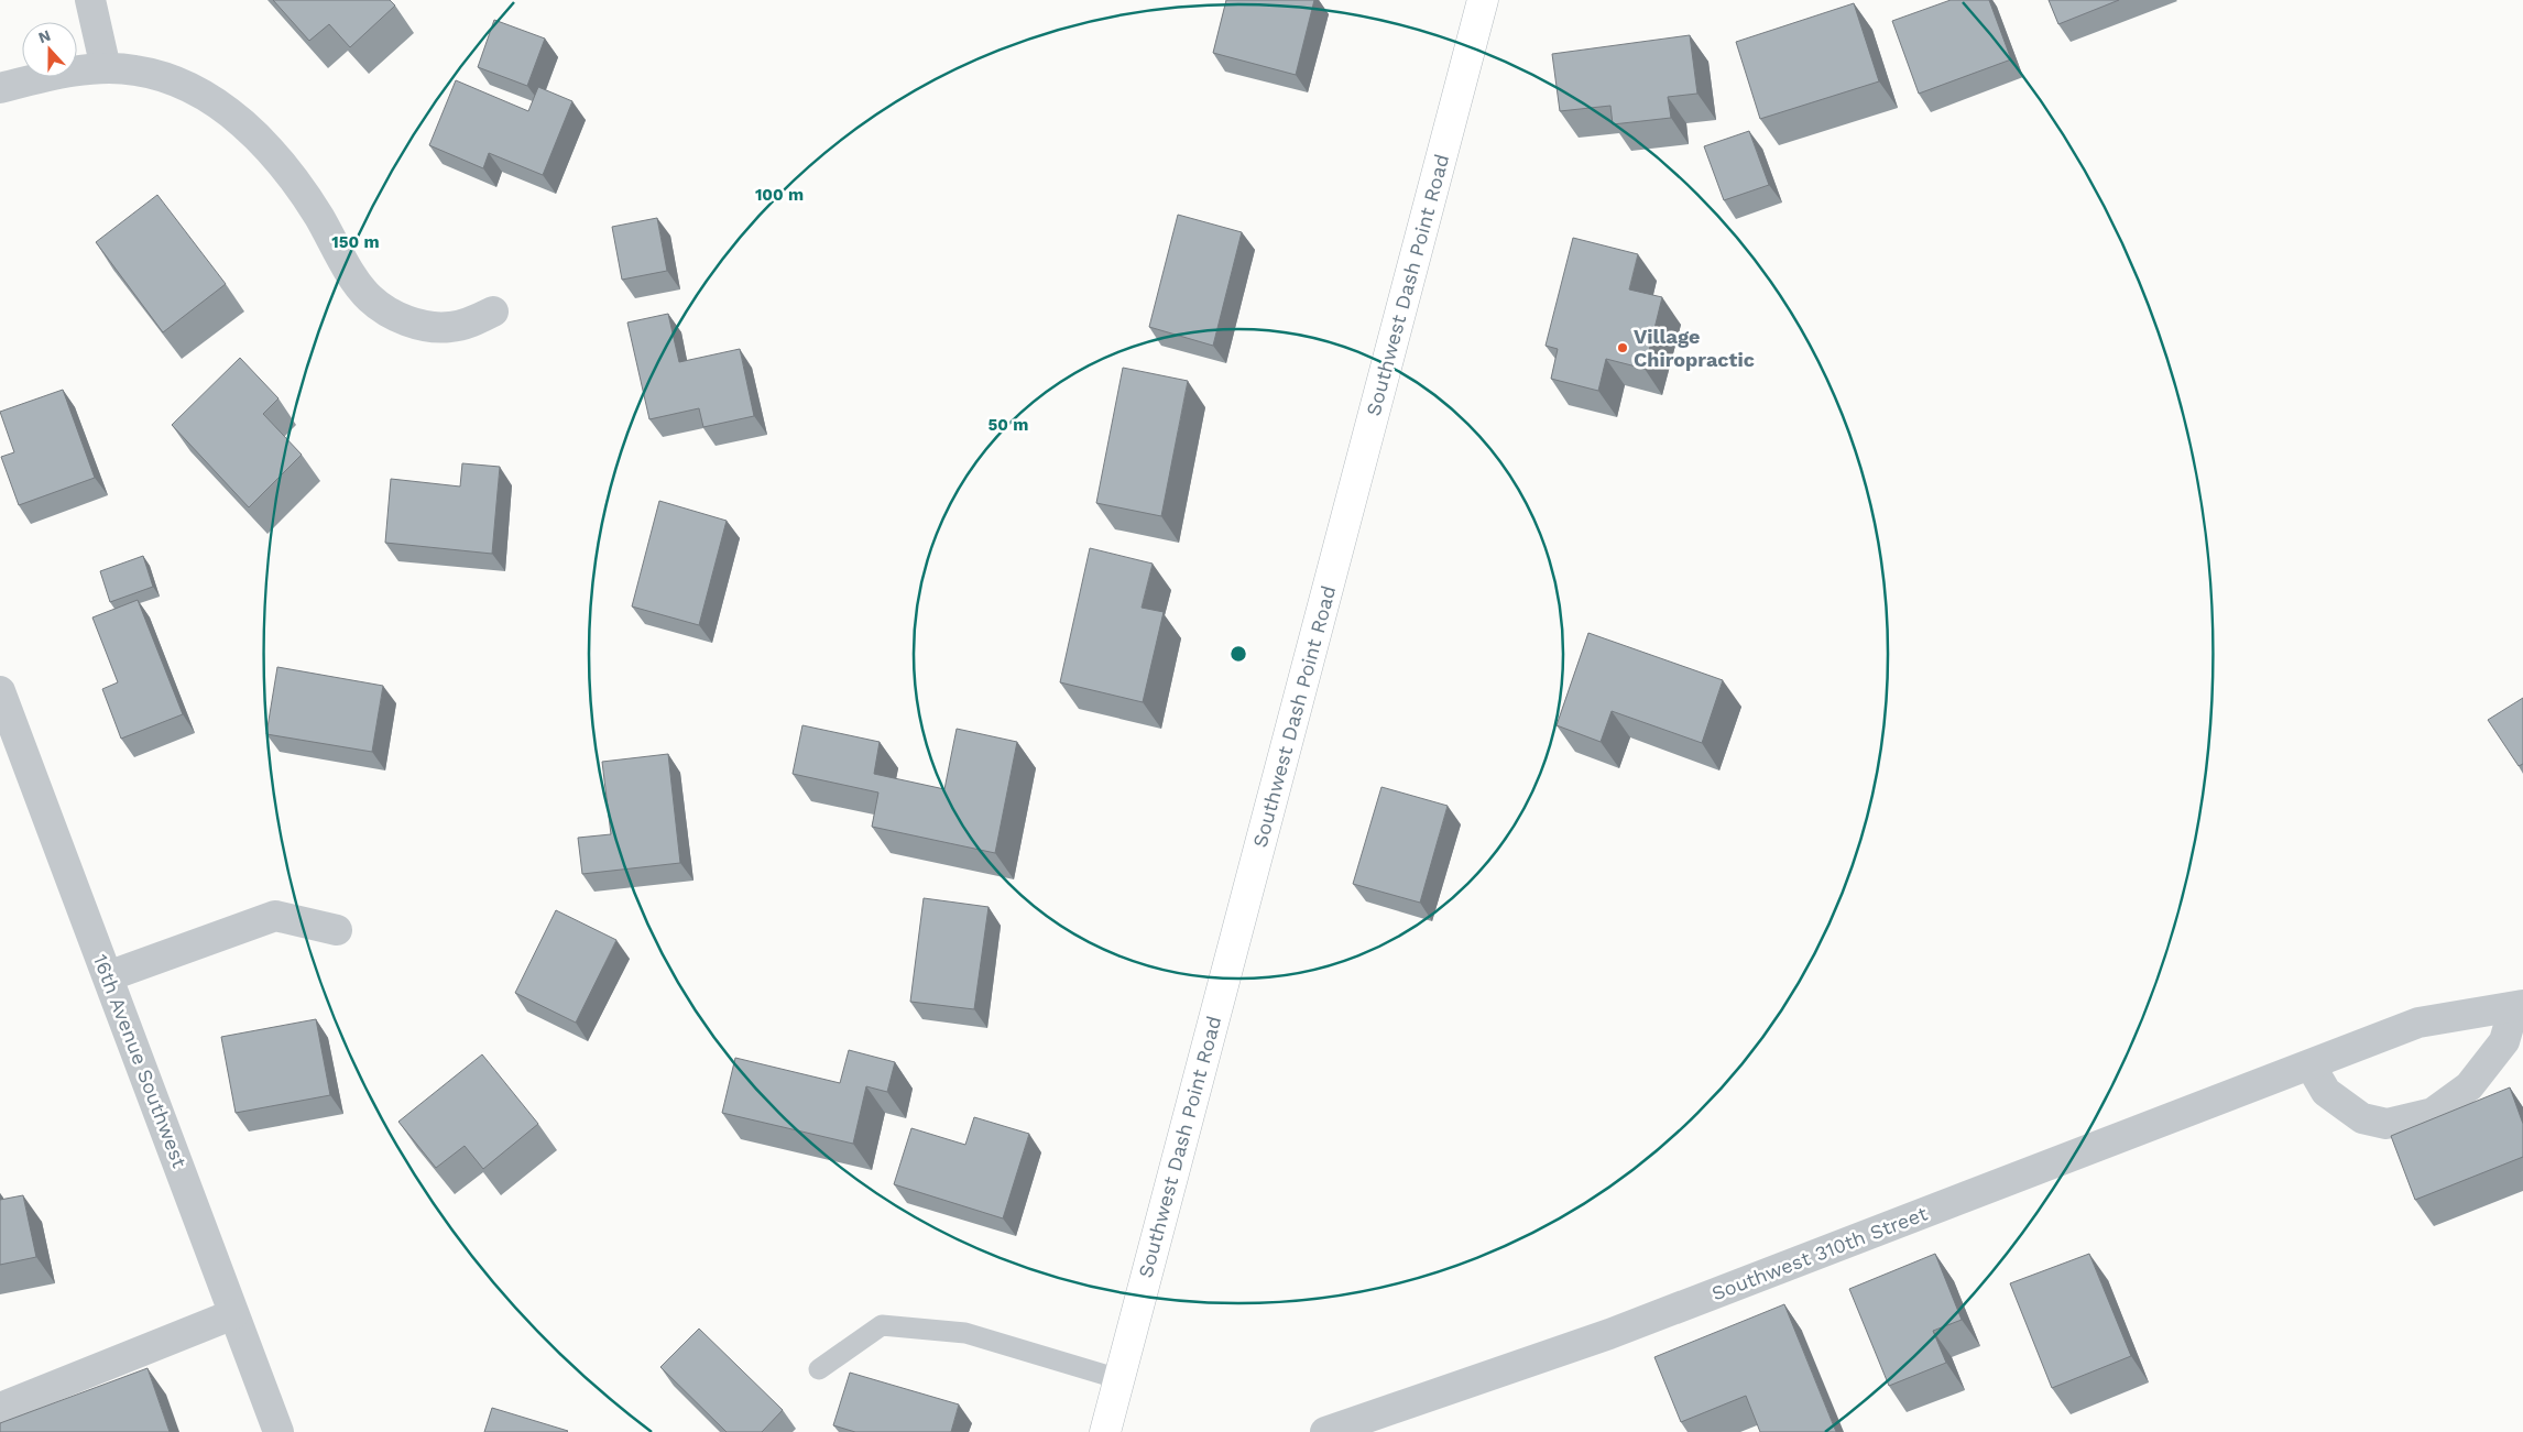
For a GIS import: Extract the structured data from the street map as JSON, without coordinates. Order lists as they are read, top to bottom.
{
  "streets": {
    "main road": ["Southwest Dash Point Road"],
    "street": ["16th Avenue Southwest", "Southwest 310th Street"]
  },
  "places": ["Village Chiropractic"],
  "north": "top",
  "rings": ["100 m", "150 m", "50 m"]
}
